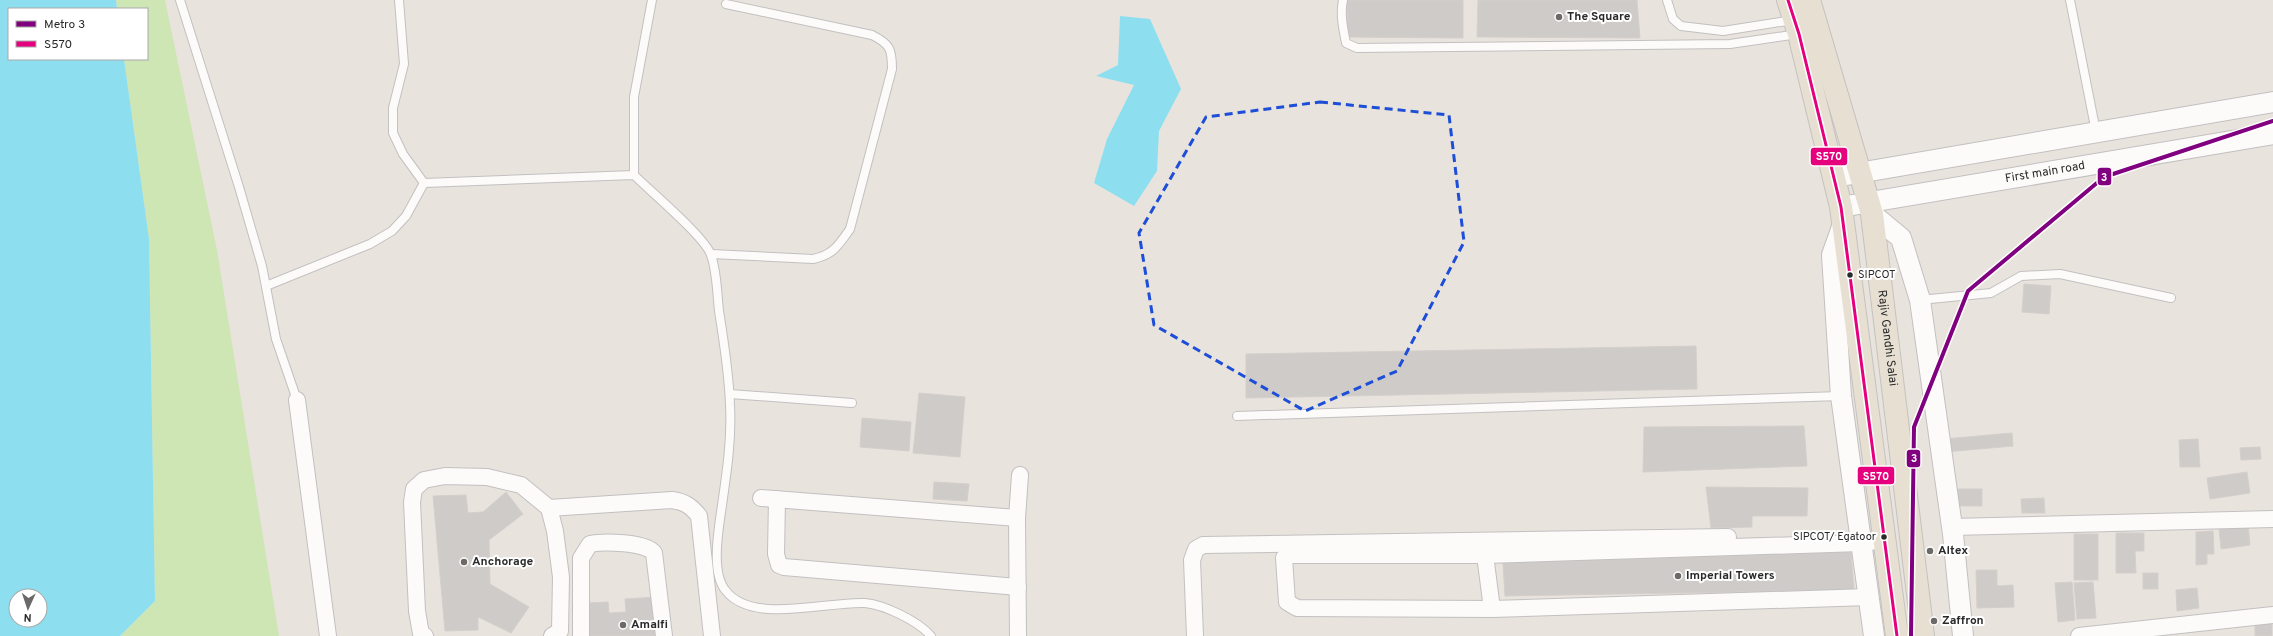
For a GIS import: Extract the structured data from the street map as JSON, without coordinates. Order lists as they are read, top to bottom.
{
  "streets": {
    "main road": ["Rajiv Gandhi Salai"],
    "street": ["First main road"]
  },
  "crossings": [
    ["First main road", "Rajiv Gandhi Salai"]
  ],
  "places": [
    "The Square",
    "SIPCOT",
    "SIPCOT/ Egatoor",
    "Altex",
    "Anchorage",
    "Imperial Towers",
    "Zaffron",
    "Amalfi"
  ],
  "lines": ["transit line S570", "metro line 3"],
  "legend": ["Metro 3", "S570"],
  "north": "bottom"
}
